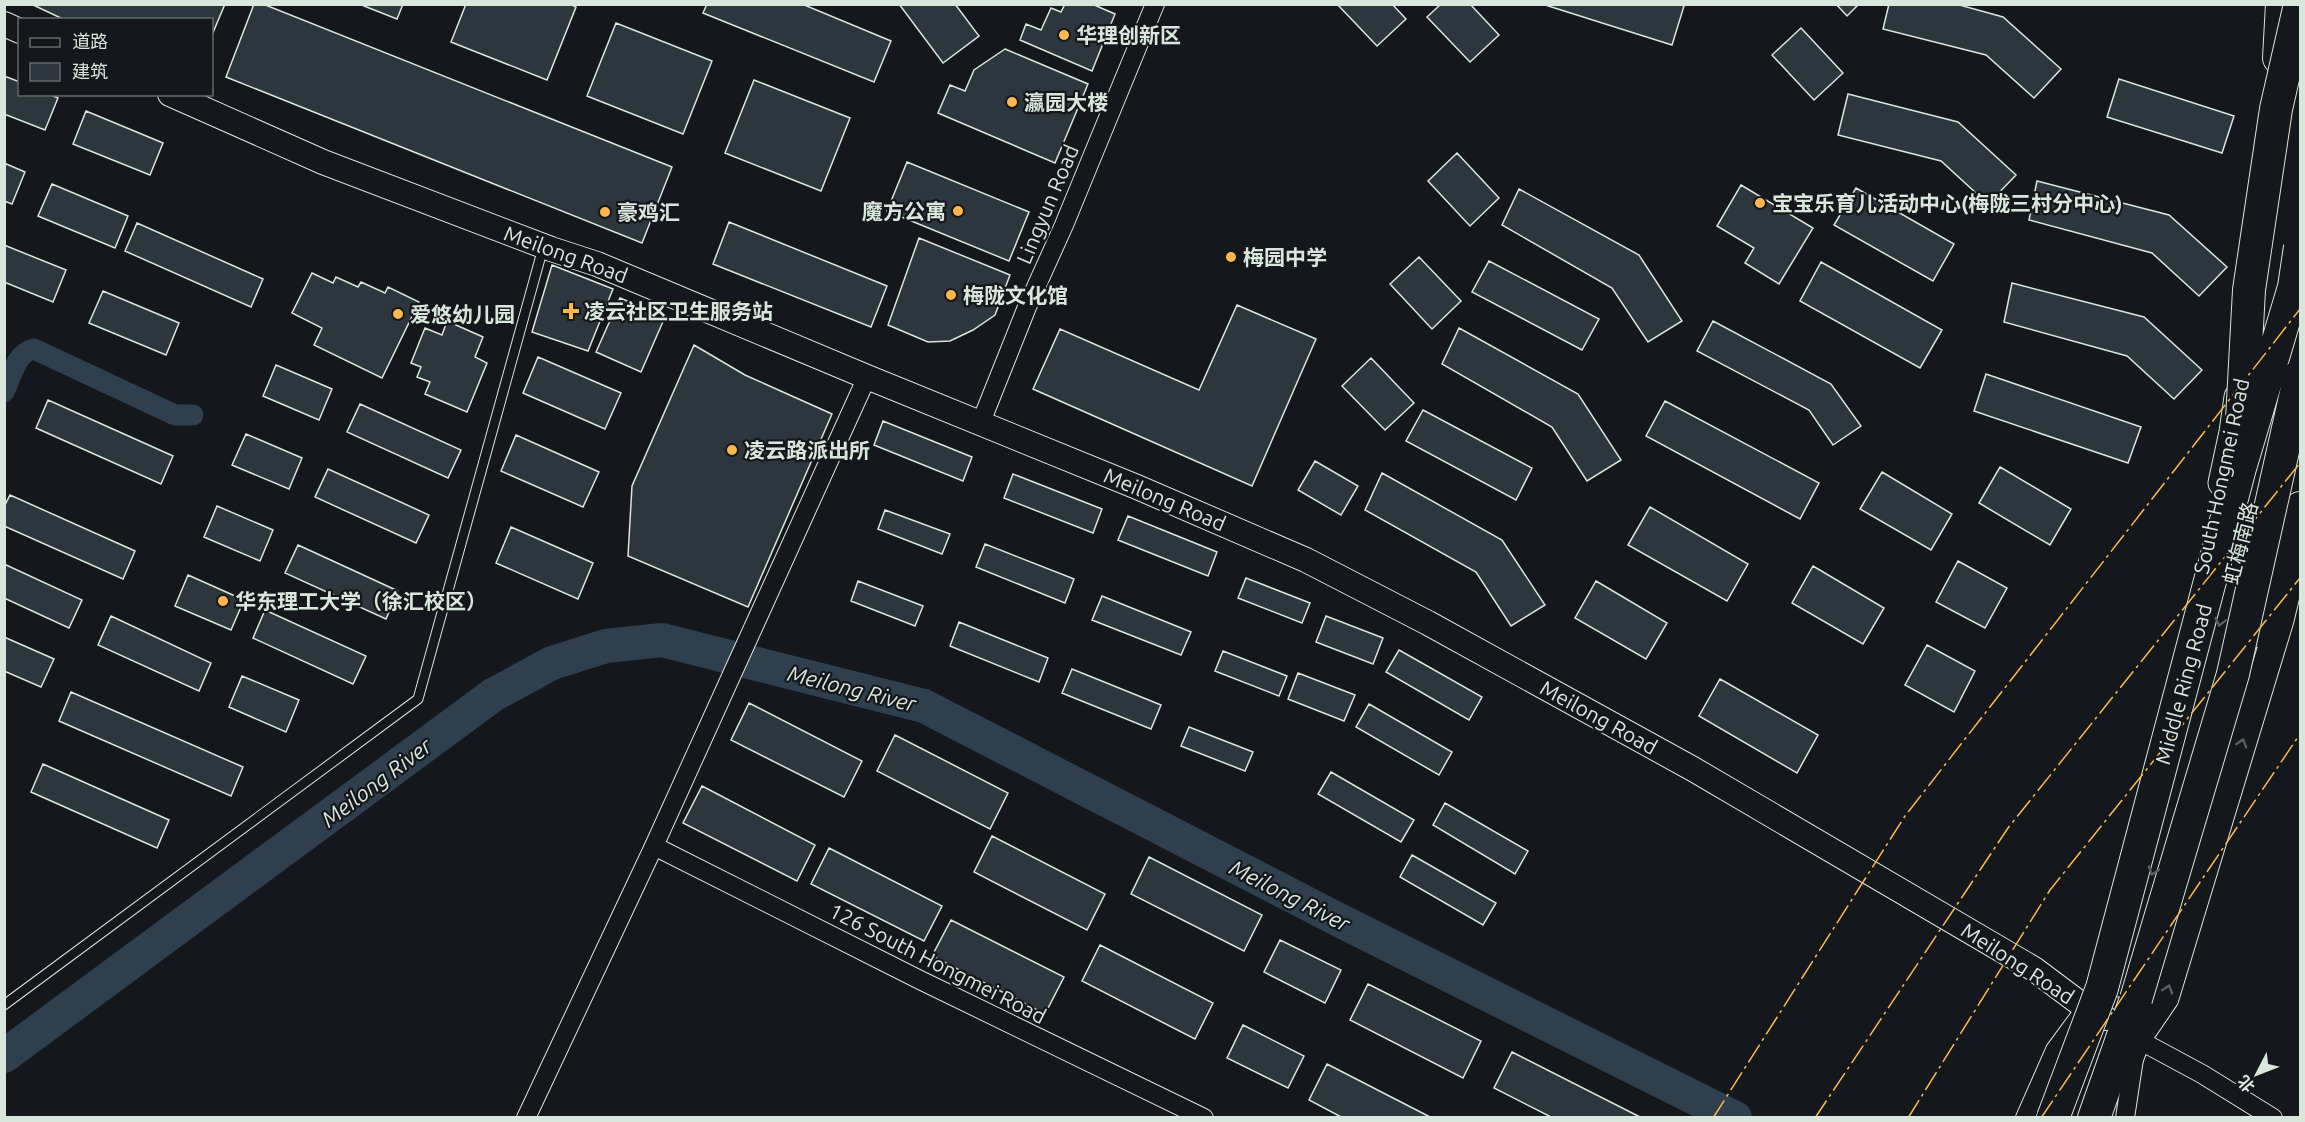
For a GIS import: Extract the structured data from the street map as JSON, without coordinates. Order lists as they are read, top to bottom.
{
  "streets": {
    "highway": ["Middle Ring Road"],
    "main road": ["South Hongmei Road", "虹梅南路"],
    "street": ["Lingyun Road", "Meilong Road", "126 South Hongmei Road"]
  },
  "crossings": [
    ["Lingyun Road", "Meilong Road"],
    ["Meilong Road", "South Hongmei Road"],
    ["Meilong Road", "虹梅南路"],
    ["South Hongmei Road", "虹梅南路"]
  ],
  "water": ["Meilong River"],
  "places": {
    "other": [
      "华理创新区",
      "瀛园大楼",
      "宝宝乐育儿活动中心(梅陇三村分中心)",
      "魔方公寓",
      "豪鸡汇",
      "梅园中学",
      "梅陇文化馆",
      "爱悠幼儿园",
      "凌云路派出所",
      "华东理工大学（徐汇校区）"
    ],
    "health": ["凌云社区卫生服务站"]
  },
  "legend": ["道路", "建筑"],
  "north": "bottom left"
}
